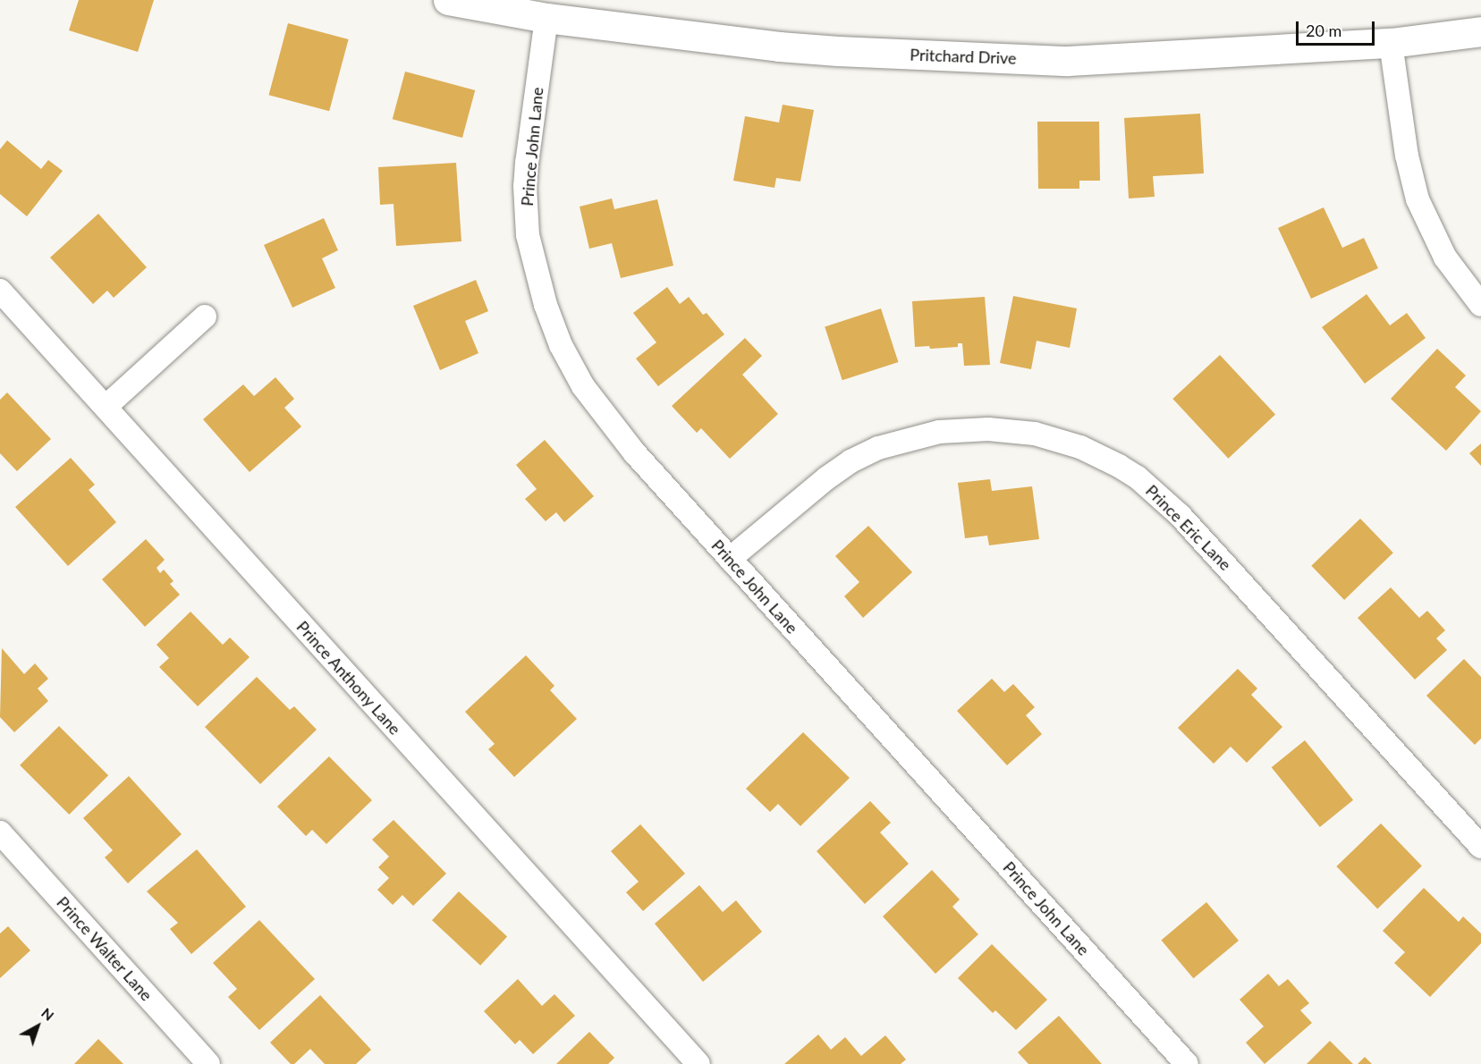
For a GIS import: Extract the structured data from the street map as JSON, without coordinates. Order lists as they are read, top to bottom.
{
  "streets": {
    "street": [
      "Pritchard Drive",
      "Prince John Lane",
      "Prince Eric Lane",
      "Prince Anthony Lane",
      "Prince Walter Lane"
    ]
  },
  "crossings": [
    ["Pritchard Drive", "Prince John Lane"],
    ["Prince John Lane", "Prince Eric Lane"]
  ],
  "scale_bar": "20 m",
  "north": "top right"
}
